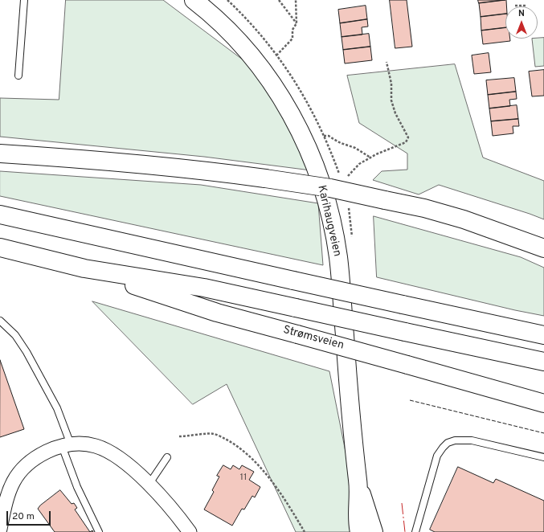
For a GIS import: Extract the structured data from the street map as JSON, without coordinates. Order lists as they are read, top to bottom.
{
  "streets": {
    "main road": ["Karihaugveien", "Strømsveien"]
  },
  "house_numbers": ["11"],
  "scale_bar": "20 m",
  "north": "top"
}
